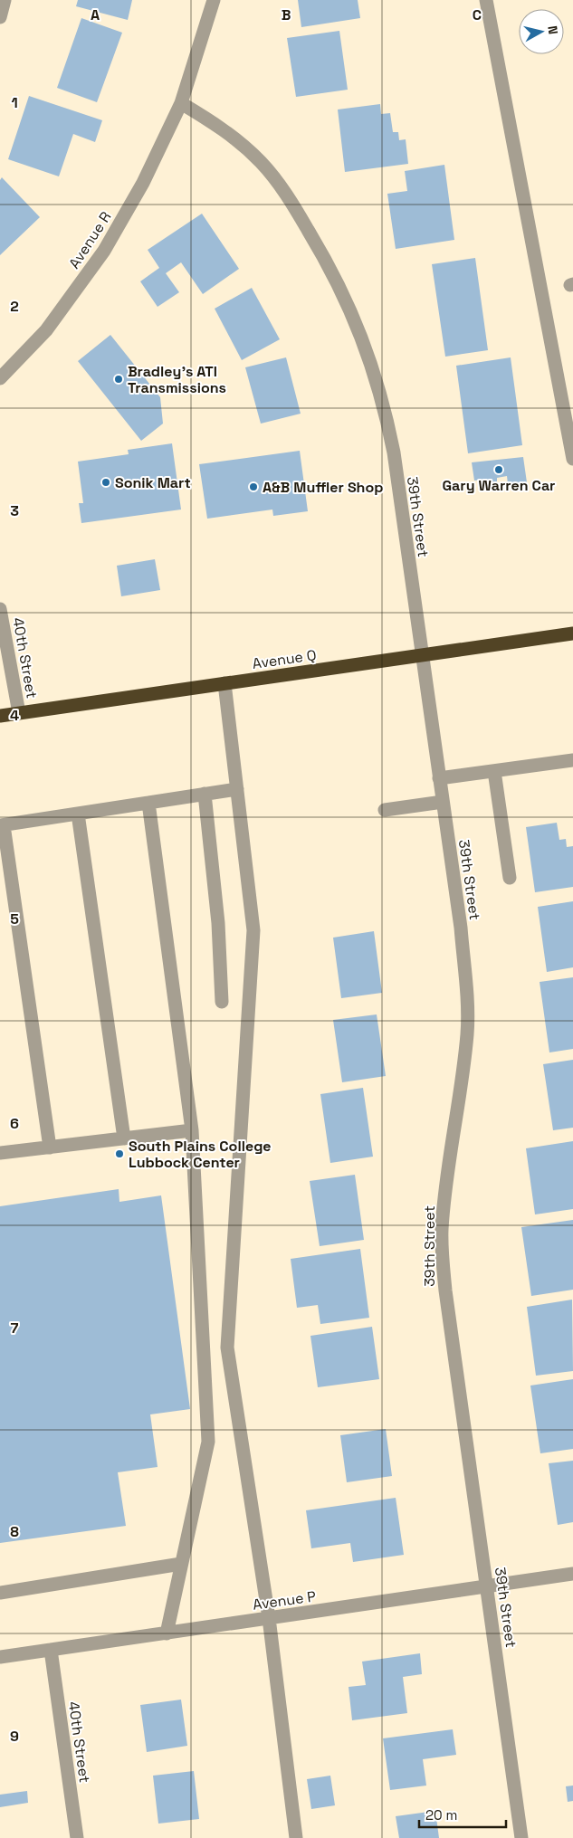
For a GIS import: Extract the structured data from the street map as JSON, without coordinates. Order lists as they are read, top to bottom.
{
  "streets": {
    "highway": ["Avenue Q"],
    "street": [
      "Avenue R",
      "39th Street",
      "40th Street",
      "Avenue P"
    ]
  },
  "crossings": [
    ["Avenue R", "39th Street"],
    ["39th Street", "Avenue Q"],
    ["39th Street", "Avenue P"],
    ["40th Street", "Avenue Q"],
    ["40th Street", "Avenue P"]
  ],
  "places": [
    "Bradley's ATI Transmissions",
    "Gary Warren Car",
    "Sonik Mart",
    "A&B Muffler Shop",
    "South Plains College Lubbock Center"
  ],
  "scale_bar": "20 m",
  "north": "right",
  "grid": {
    "columns": ["A", "B", "C"],
    "rows": [
      "1",
      "2",
      "3",
      "4",
      "5",
      "6",
      "7",
      "8",
      "9"
    ]
  }
}
